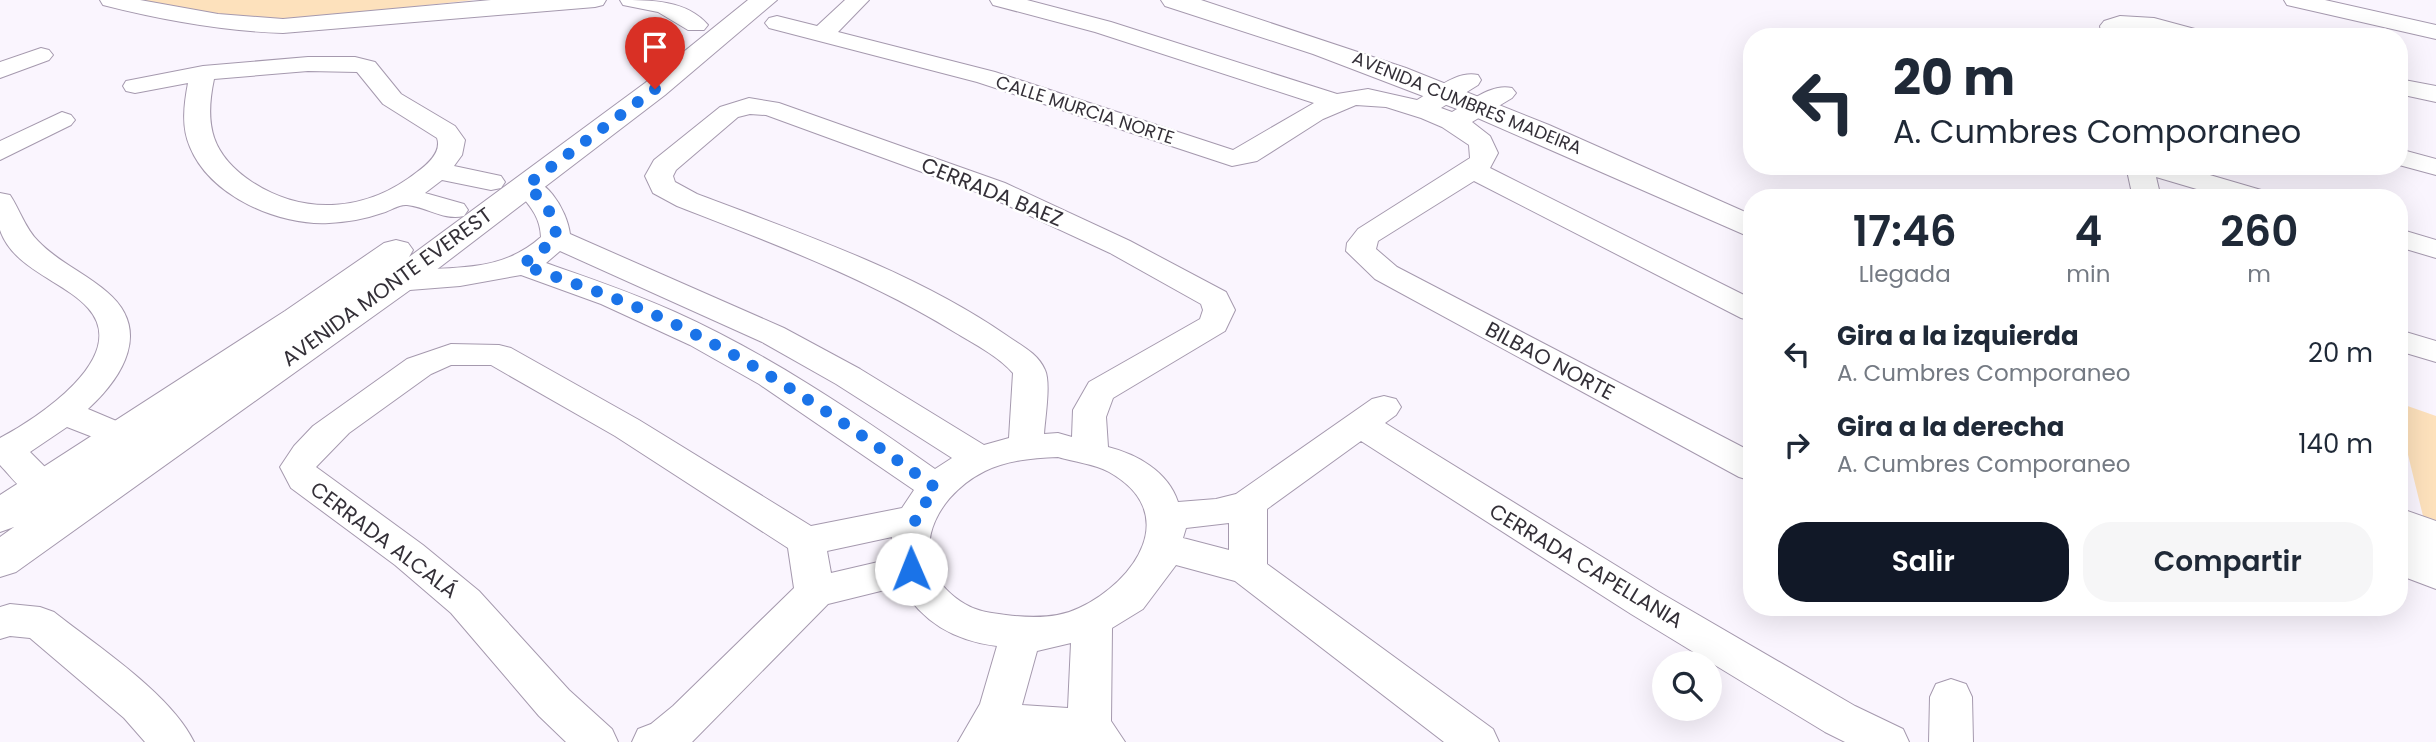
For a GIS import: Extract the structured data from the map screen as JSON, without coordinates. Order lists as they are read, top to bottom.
{
  "streets": {
    "main road": ["AVENIDA CUMBRES MADEIRA", "AVENIDA MONTE EVEREST"],
    "street": [
      "CALLE MURCIA NORTE",
      "CERRADA BAEZ",
      "BILBAO NORTE",
      "CERRADA ALCALÁ",
      "CERRADA CAPELLANIA"
    ]
  },
  "crossings": [
    ["CALLE MURCIA NORTE", "AVENIDA MONTE EVEREST"],
    ["CALLE MURCIA NORTE", "BILBAO NORTE"],
    ["CERRADA BAEZ", "CERRADA CAPELLANIA"]
  ],
  "page": {
    "turn": ["20 m", "A. Cumbres Comporaneo"],
    "eta": [
      "17:46",
      "Llegada",
      "4",
      "min",
      "260",
      "m"
    ],
    "list": [
      {
        "name": "Gira a la izquierda",
        "note": "A. Cumbres Comporaneo",
        "value": "20 m"
      },
      {
        "name": "Gira a la derecha",
        "note": "A. Cumbres Comporaneo",
        "value": "140 m"
      }
    ],
    "buttons": ["Salir", "Compartir"]
  }
}
